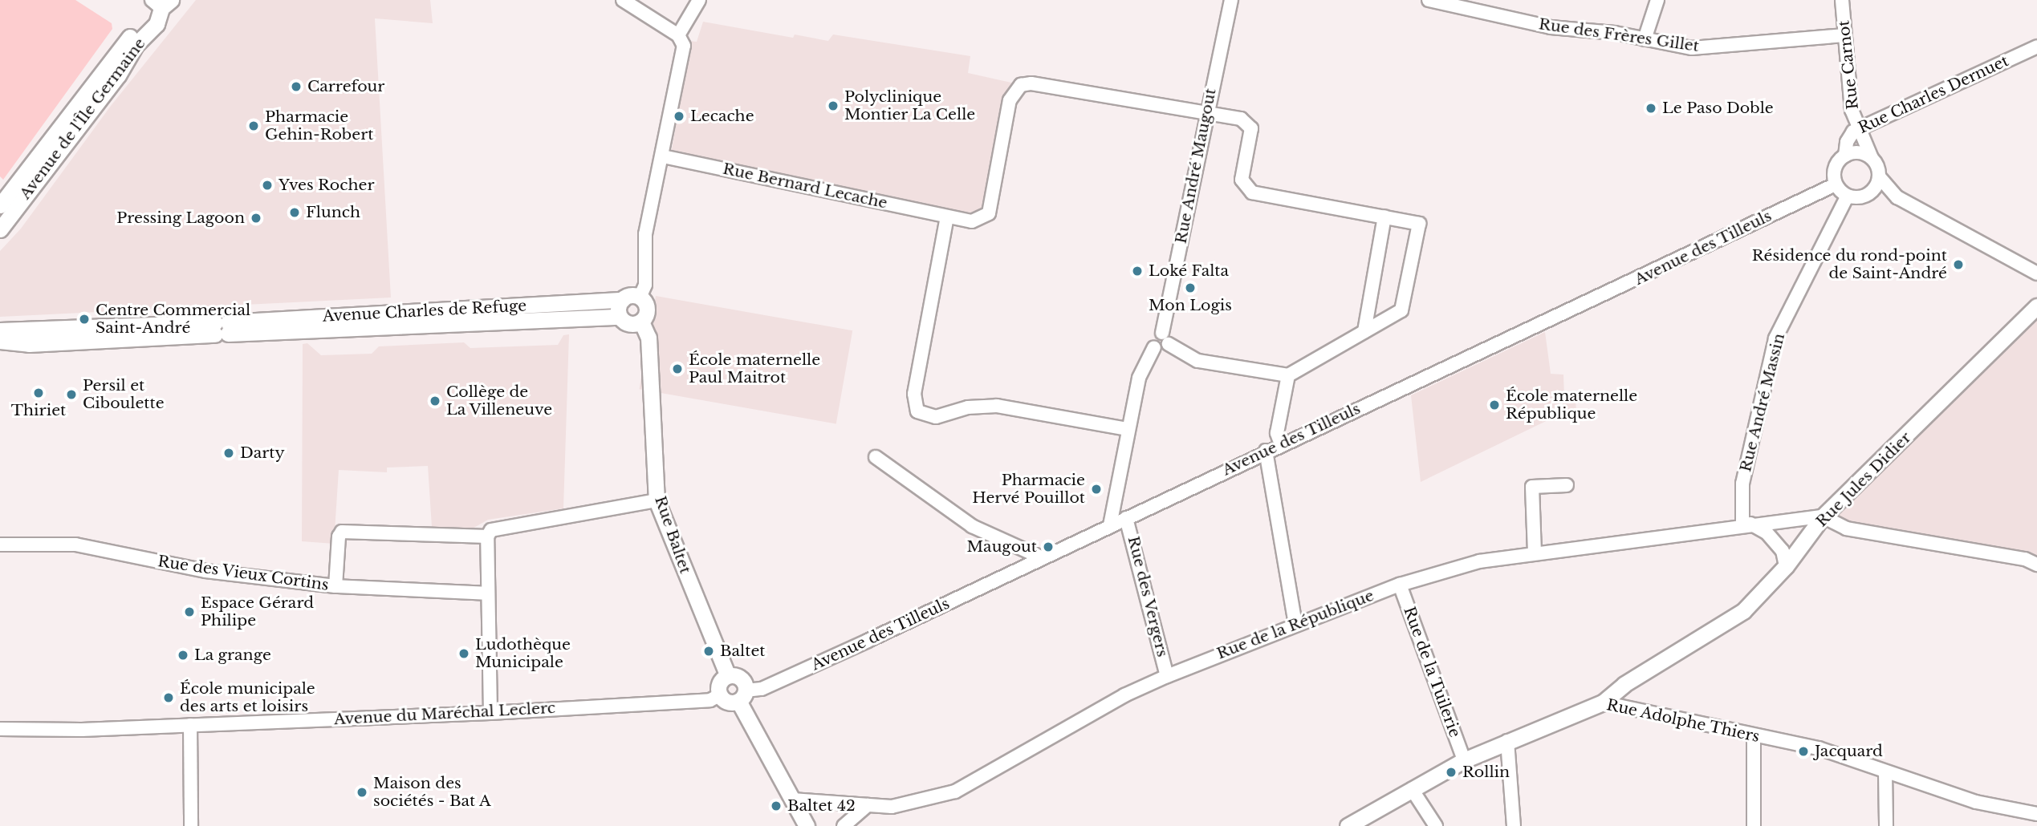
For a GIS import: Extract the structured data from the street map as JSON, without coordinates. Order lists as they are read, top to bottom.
{
  "streets": {
    "street": [
      "Rue des Frères Gillet",
      "Rue Carnot",
      "Rue Charles Dernuet",
      "Avenue de l'Île Germaine",
      "Rue André Maugout",
      "Rue Bernard Lecache",
      "Avenue des Tilleuls",
      "Avenue Charles de Refuge",
      "Rue André Massin",
      "Rue Jules Didier",
      "Rue Baltet",
      "Rue des Vieux Cortins",
      "Rue des Vergers",
      "Rue de la République",
      "Rue de la Tuilerie",
      "Avenue du Maréchal Leclerc",
      "Rue Adolphe Thiers"
    ]
  },
  "crossings": [
    ["Rue des Frères Gillet", "Rue Carnot"],
    ["Rue Carnot", "Rue Charles Dernuet"],
    ["Rue Carnot", "Avenue des Tilleuls"],
    ["Rue Carnot", "Rue André Massin"],
    ["Rue Charles Dernuet", "Avenue des Tilleuls"],
    ["Rue Charles Dernuet", "Rue André Massin"],
    ["Rue André Maugout", "Rue Bernard Lecache"],
    ["Avenue des Tilleuls", "Rue André Massin"],
    ["Avenue des Tilleuls", "Rue Baltet"],
    ["Avenue des Tilleuls", "Rue des Vergers"],
    ["Avenue des Tilleuls", "Avenue du Maréchal Leclerc"],
    ["Avenue Charles de Refuge", "Rue Baltet"],
    ["Rue André Massin", "Rue de la République"],
    ["Rue Jules Didier", "Rue de la République"],
    ["Rue Jules Didier", "Rue Adolphe Thiers"],
    ["Rue Baltet", "Avenue du Maréchal Leclerc"],
    ["Rue des Vergers", "Rue de la République"],
    ["Rue de la République", "Rue de la Tuilerie"],
    ["Rue de la Tuilerie", "Rue Adolphe Thiers"]
  ],
  "places": [
    "Carrefour",
    "Polyclinique Montier La Celle",
    "Le Paso Doble",
    "Lecache",
    "Pharmacie Gehin-Robert",
    "Yves Rocher",
    "Flunch",
    "Pressing Lagoon",
    "Résidence du rond-point de Saint-André",
    "Loké Falta",
    "Mon Logis",
    "Centre Commercial Saint-André",
    "École maternelle Paul Maitrot",
    "Thiriet",
    "Persil et Ciboulette",
    "Collège de La Villeneuve",
    "École maternelle République",
    "Darty",
    "Pharmacie Hervé Pouillot",
    "Maugout",
    "Espace Gérard Philipe",
    "Baltet",
    "Ludothèque Municipale",
    "La grange",
    "École municipale des arts et loisirs",
    "Jacquard",
    "Rollin",
    "Maison des sociétés - Bat A",
    "Baltet 42"
  ]
}
